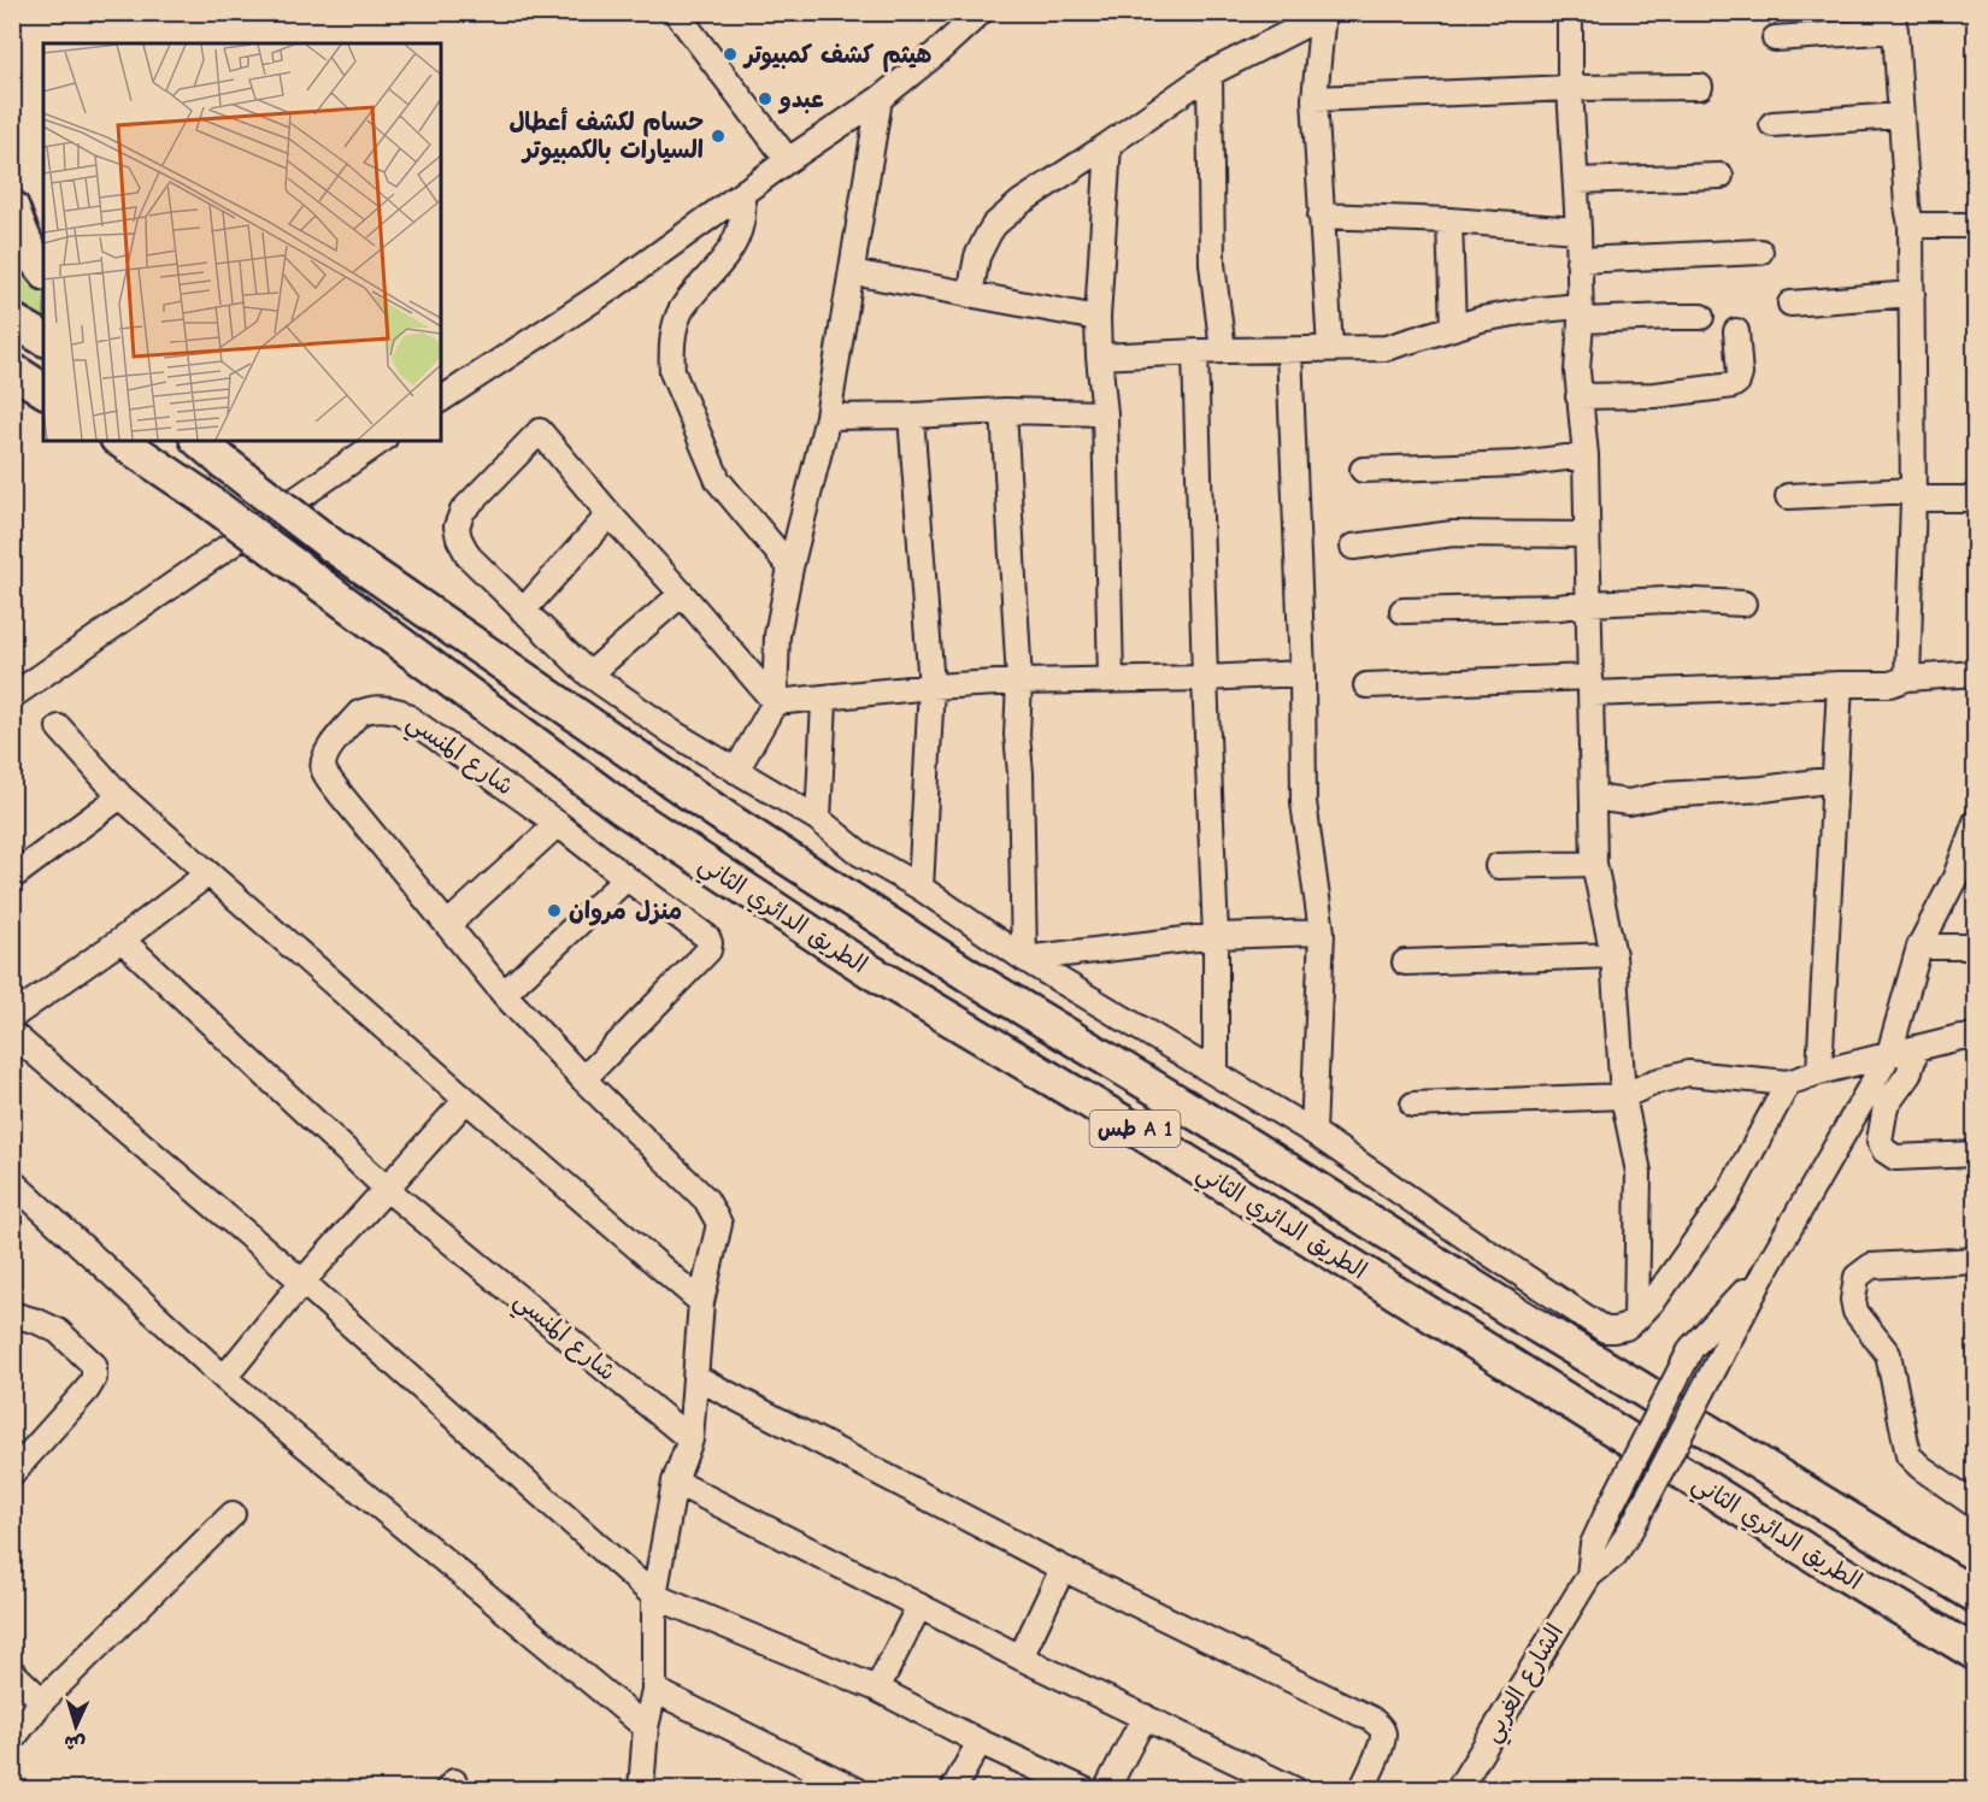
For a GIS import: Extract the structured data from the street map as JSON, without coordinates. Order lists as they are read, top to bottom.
{
  "streets": {
    "highway": ["الطريق الدائري الثاني", "طس A 1"],
    "street": ["شارع المنسي", "الشارع الغربي"]
  },
  "places": [
    "هيثم كشف كمبيوتر",
    "عبدو",
    "حسام لكشف أعطال السيارات بالكمبيوتر",
    "منزل مروان"
  ],
  "north": "bottom"
}
